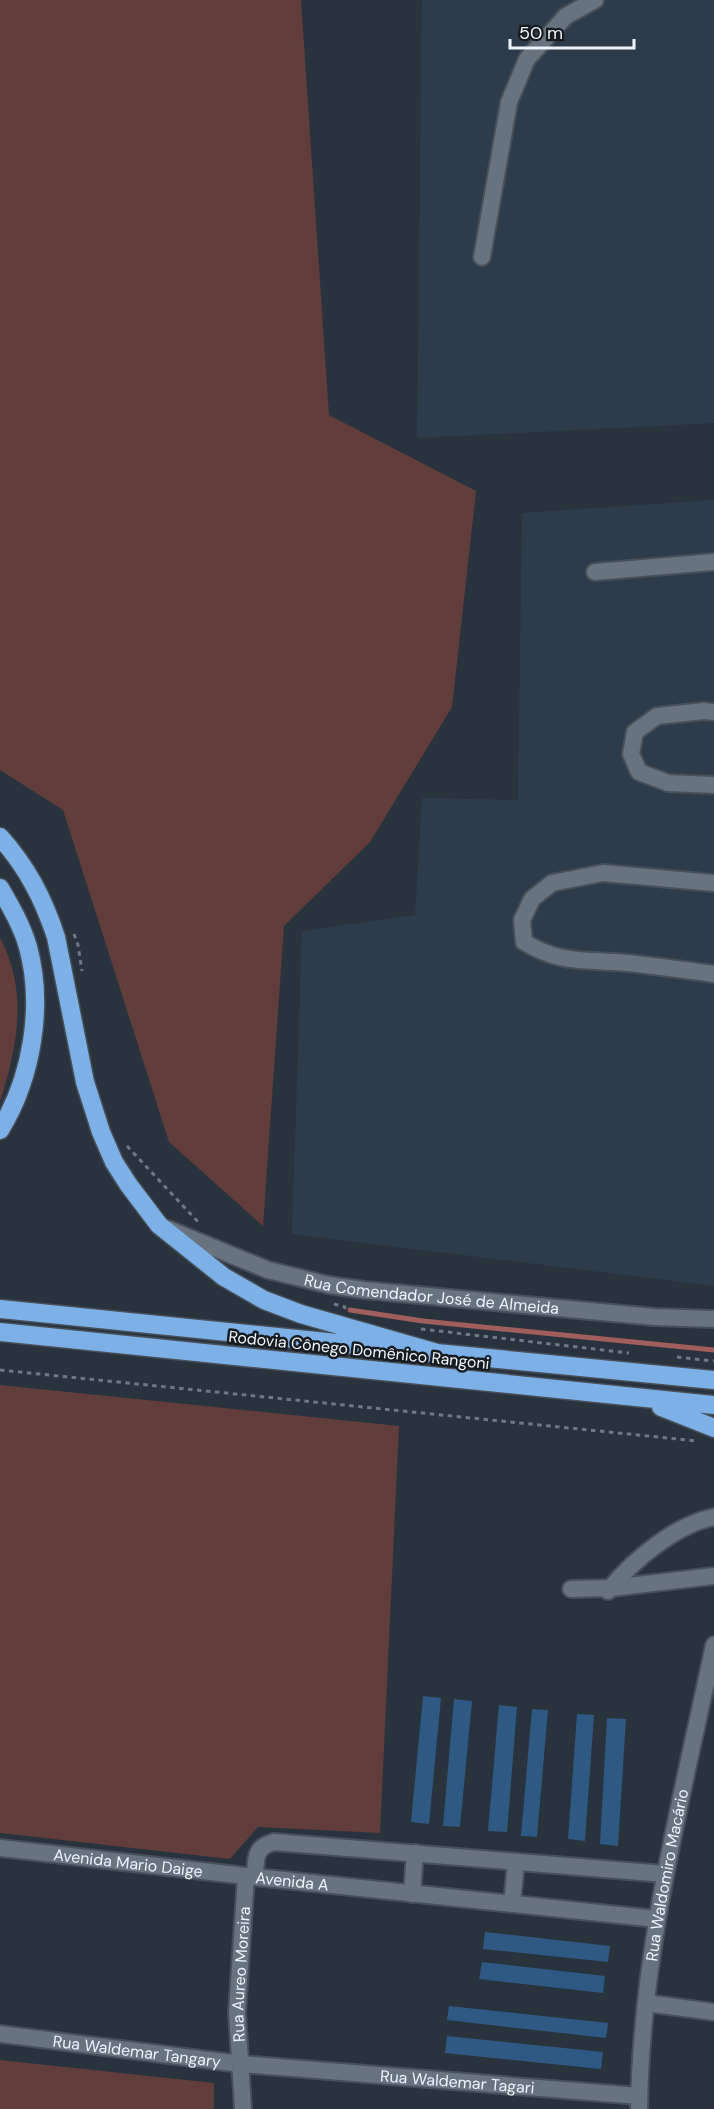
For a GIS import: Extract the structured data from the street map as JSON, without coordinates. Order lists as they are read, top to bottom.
{
  "streets": {
    "highway": ["Rodovia Cônego Domênico Rangoni"],
    "street": [
      "Rua Comendador José de Almeida",
      "Avenida Mario Daige",
      "Rua Waldomiro Macário",
      "Avenida A",
      "Rua Aureo Moreira",
      "Rua Waldemar Tangary",
      "Rua Waldemar Tagari"
    ]
  },
  "crossings": [
    ["Avenida Mario Daige", "Avenida A"],
    ["Avenida Mario Daige", "Rua Aureo Moreira"],
    ["Rua Waldomiro Macário", "Avenida A"],
    ["Rua Waldomiro Macário", "Rua Waldemar Tagari"],
    ["Avenida A", "Rua Aureo Moreira"],
    ["Rua Aureo Moreira", "Rua Waldemar Tangary"],
    ["Rua Waldemar Tangary", "Rua Waldemar Tagari"]
  ],
  "scale_bar": "50 m"
}
